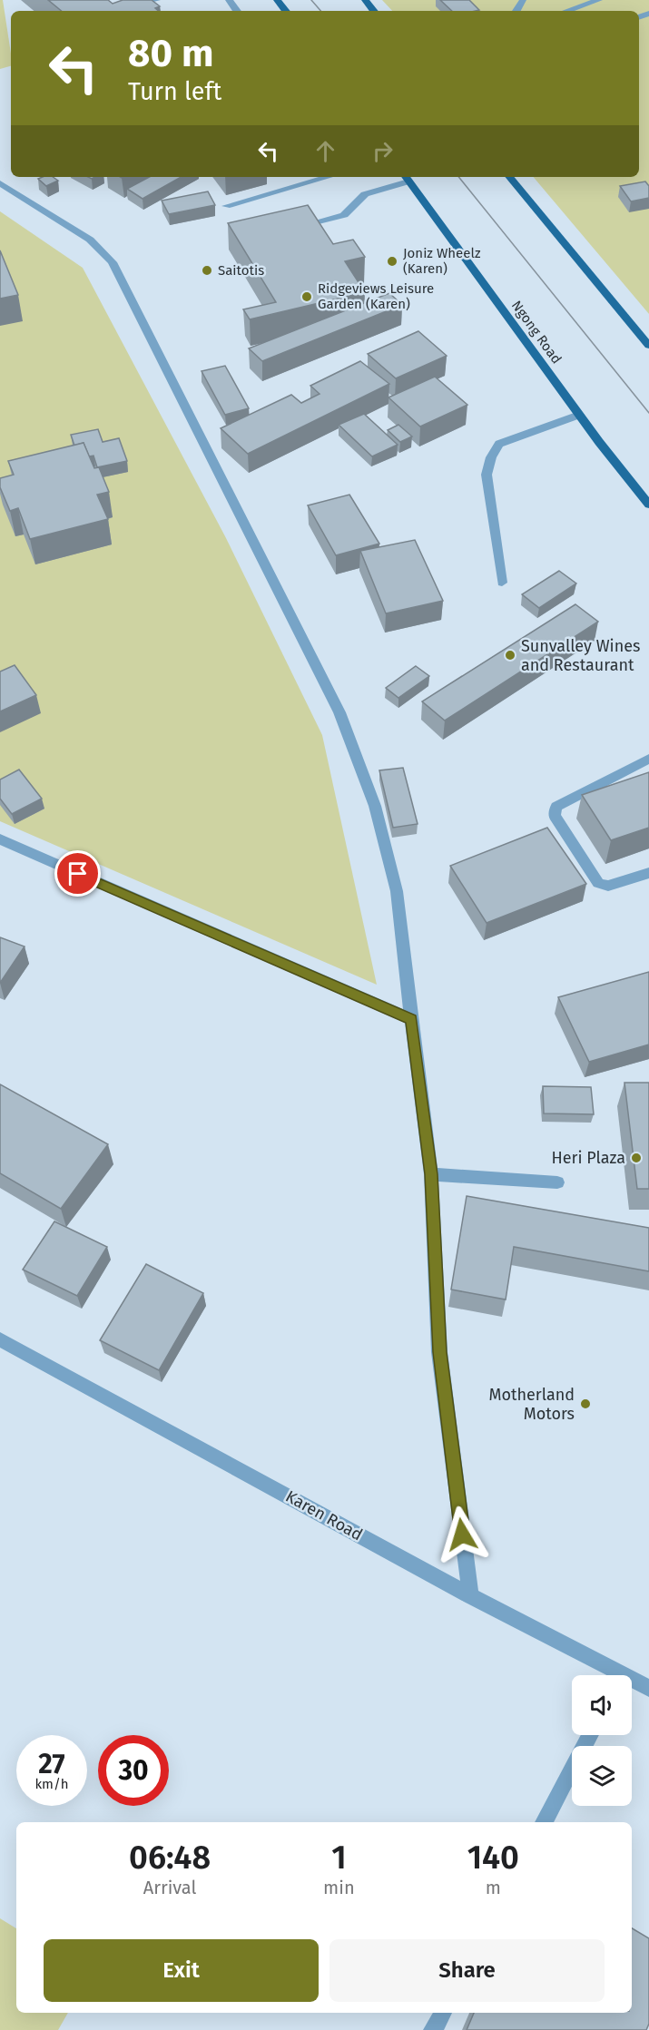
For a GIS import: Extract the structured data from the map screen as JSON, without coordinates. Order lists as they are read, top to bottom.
{
  "streets": {
    "main road": ["Ngong Road"],
    "street": ["Karen Road"]
  },
  "places": [
    "Joniz Wheelz (Karen)",
    "Saitotis",
    "Ridgeviews Leisure Garden (Karen)",
    "Sunvalley Wines and Restaurant",
    "Heri Plaza",
    "Motherland Motors"
  ],
  "page": {
    "turn": ["80 m", "Turn left"],
    "speed": "27 km/h",
    "limit": "30",
    "eta": [
      "06:48",
      "Arrival",
      "1",
      "min",
      "140",
      "m"
    ],
    "buttons": ["Exit", "Share"]
  }
}
